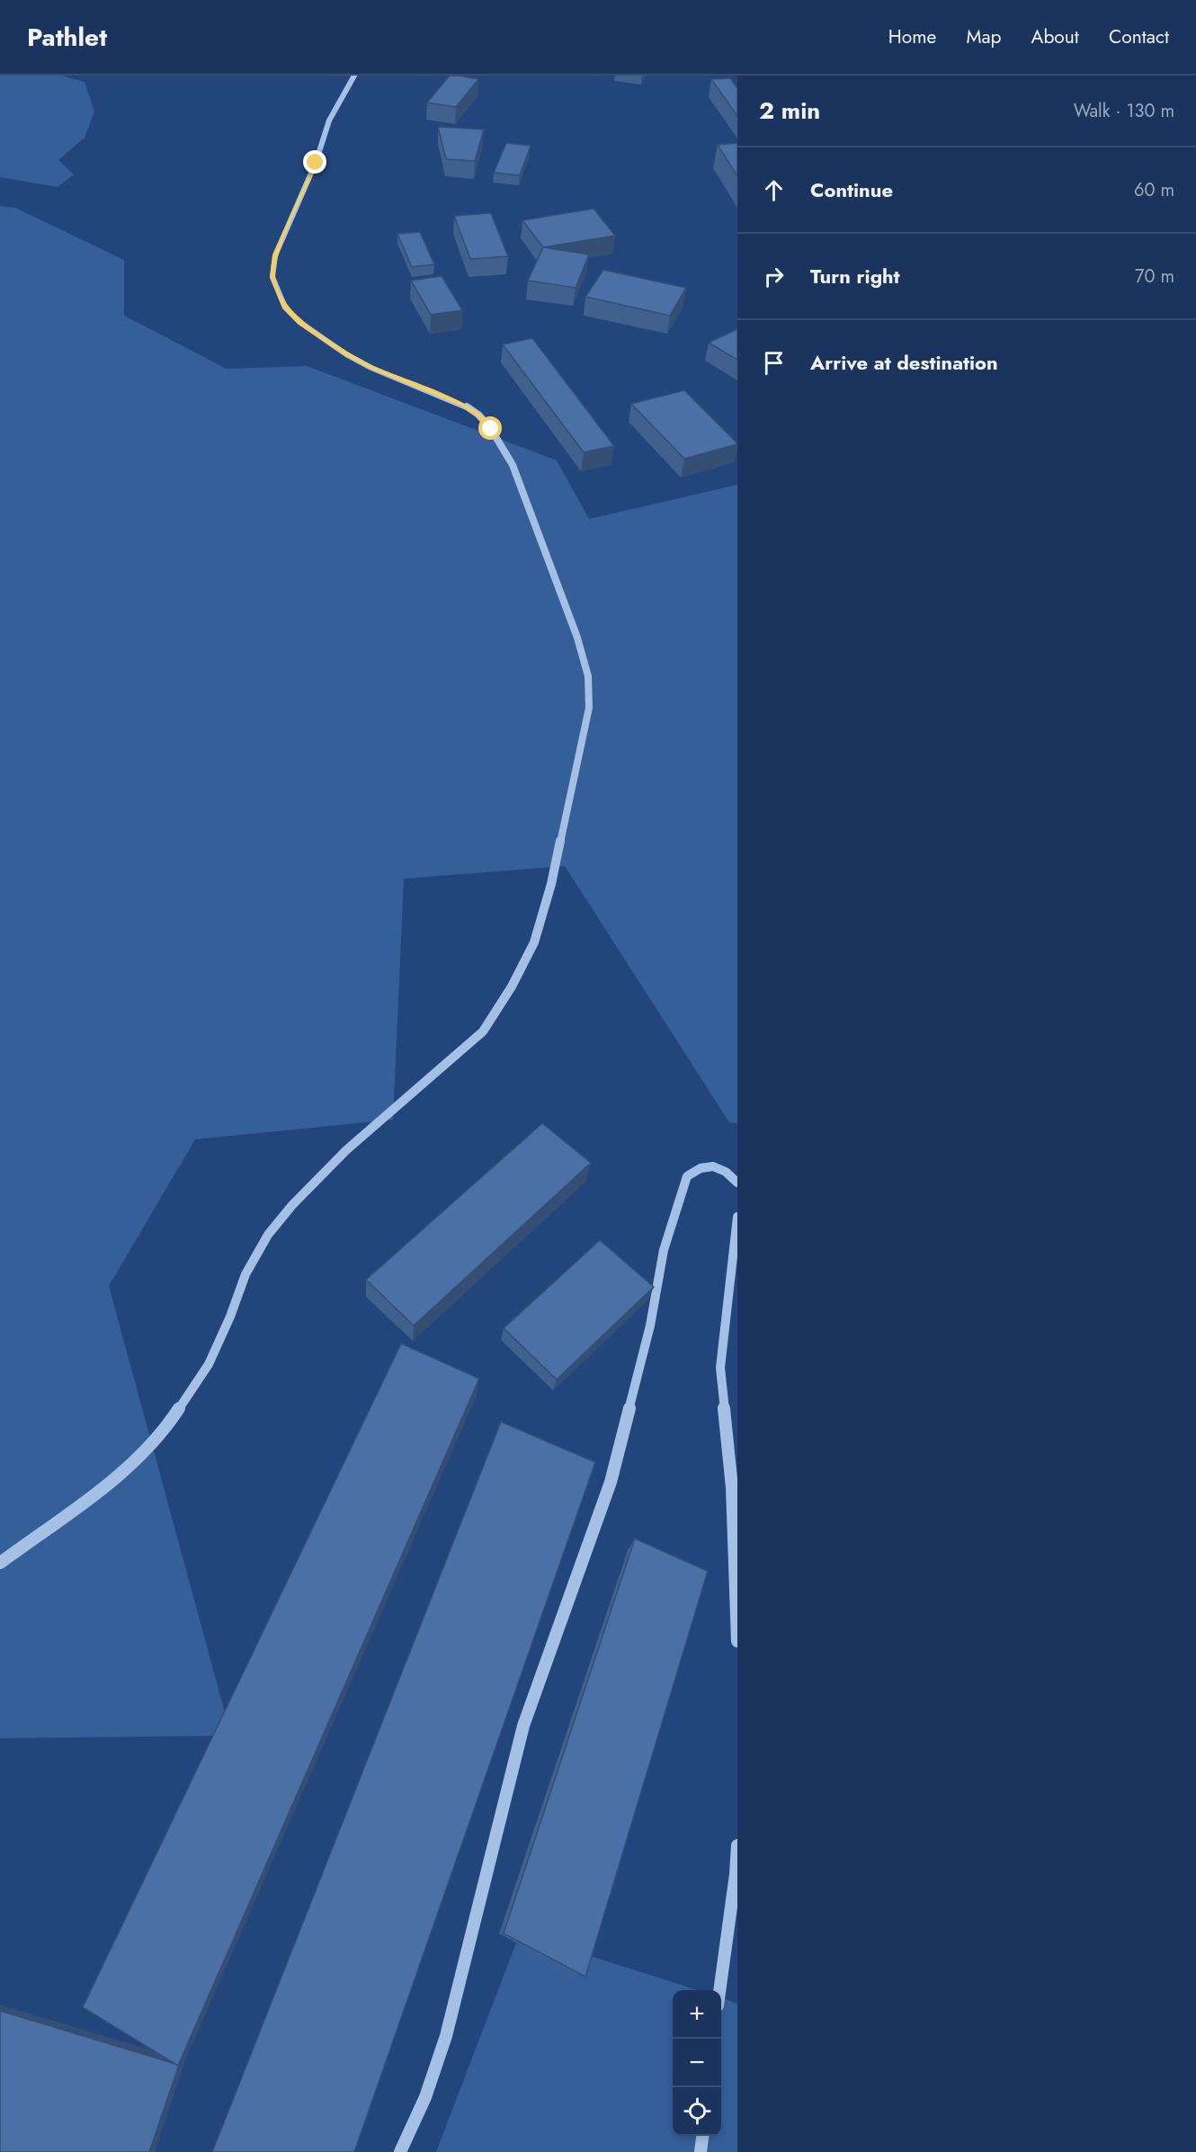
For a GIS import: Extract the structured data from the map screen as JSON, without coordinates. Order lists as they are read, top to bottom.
{
  "page": {
    "header": "Pathlet",
    "nav": [
      "Home",
      "Map",
      "About",
      "Contact"
    ],
    "heading": ["2 min", "Walk · 130 m"],
    "list": [
      ["Continue", "60 m"],
      ["Turn right", "70 m"],
      "Arrive at destination"
    ],
    "map_buttons": ["+", "−"]
  }
}
